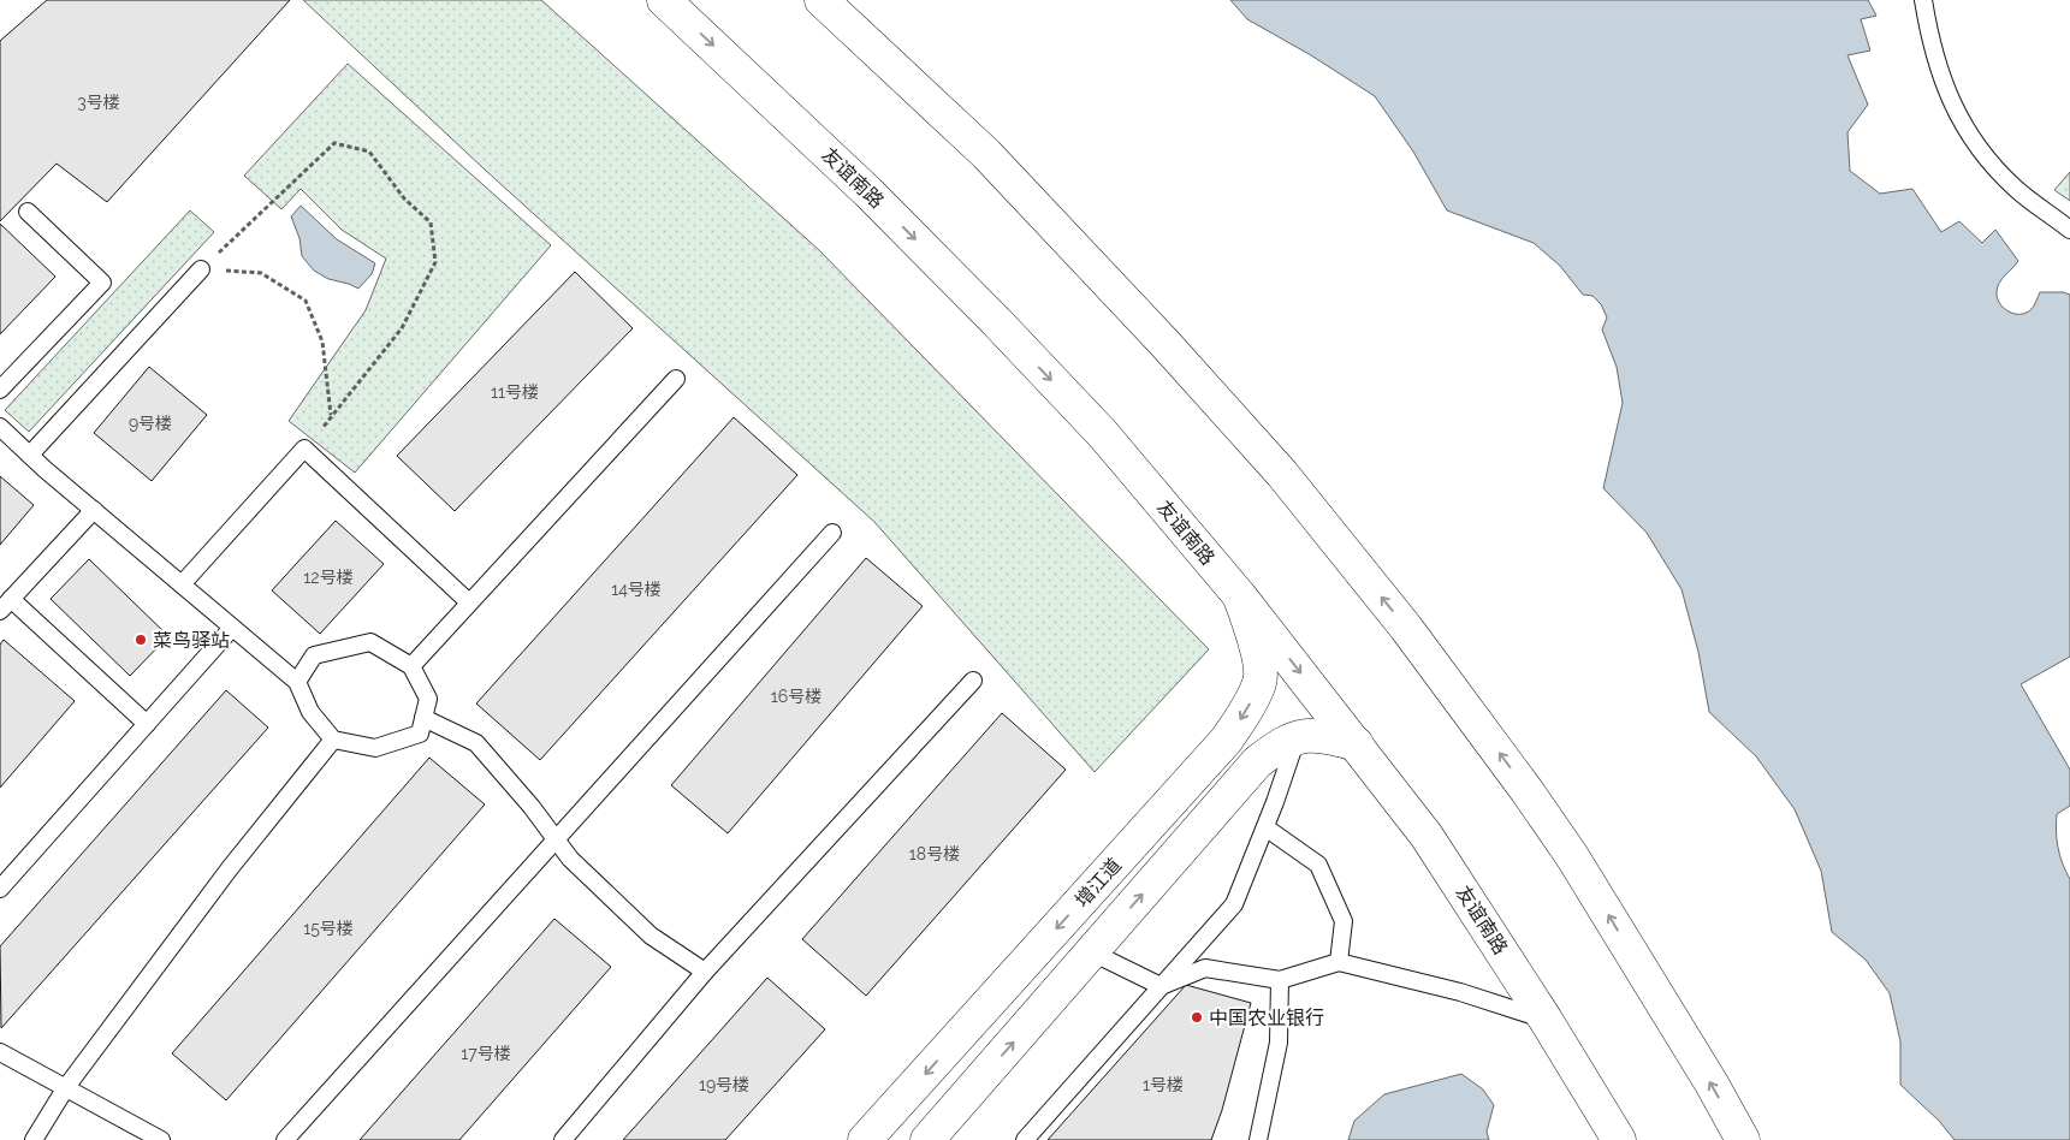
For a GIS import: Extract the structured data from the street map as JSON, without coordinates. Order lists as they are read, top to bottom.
{
  "streets": {
    "main road": ["友谊南路", "增江道"]
  },
  "crossings": [
    ["友谊南路", "增江道"]
  ],
  "places": ["菜鸟驿站", "中国农业银行"],
  "house_numbers": [
    "3号楼",
    "11号楼",
    "9号楼",
    "12号楼",
    "14号楼",
    "16号楼",
    "18号楼",
    "15号楼",
    "17号楼",
    "19号楼",
    "1号楼"
  ]
}
